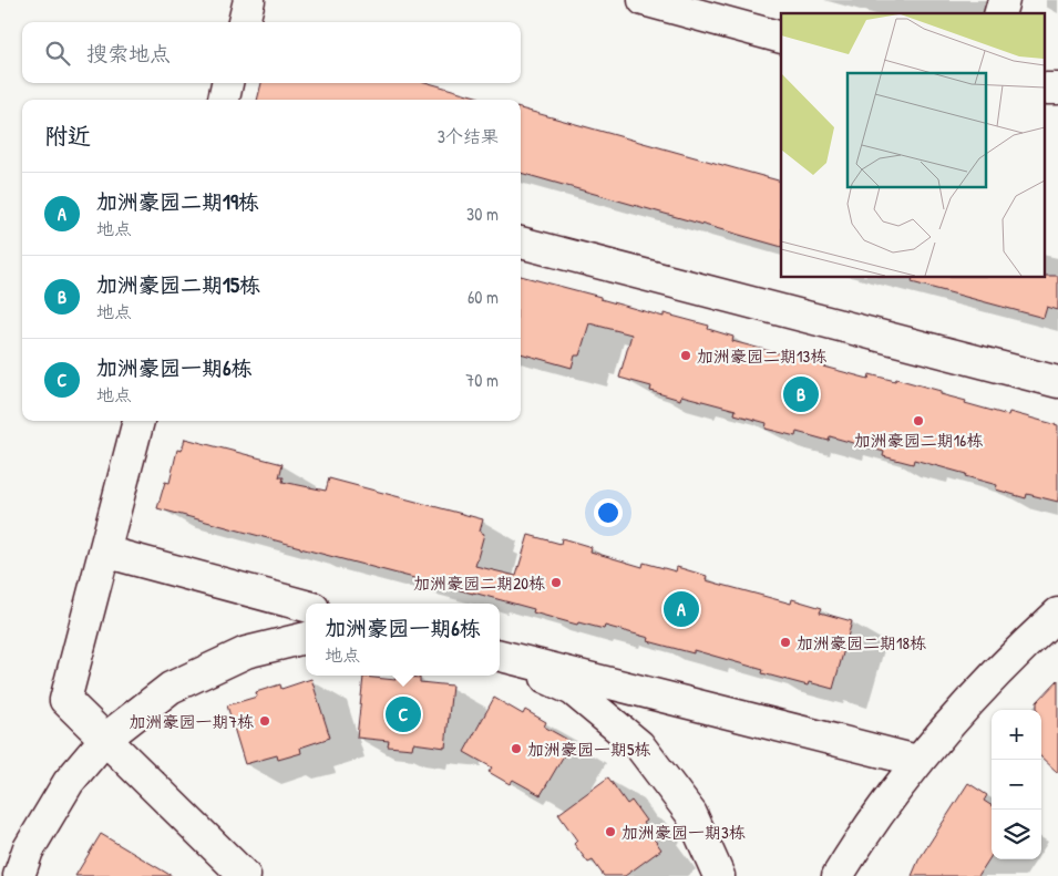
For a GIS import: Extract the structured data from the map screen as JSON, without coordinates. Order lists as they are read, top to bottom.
{
  "places": [
    "加洲豪园二期13栋",
    "加洲豪园二期16栋",
    "加洲豪园二期20栋",
    "加洲豪园二期18栋",
    "加洲豪园一期7栋",
    "加洲豪园一期5栋",
    "加洲豪园一期3栋"
  ],
  "page": {
    "search": "搜索地点",
    "heading": ["附近", "3个结果"],
    "list": [
      {
        "mark": "A",
        "name": "加洲豪园二期19栋",
        "note": "地点",
        "value": "30 m"
      },
      {
        "mark": "B",
        "name": "加洲豪园二期15栋",
        "note": "地点",
        "value": "60 m"
      },
      {
        "mark": "C",
        "name": "加洲豪园一期6栋",
        "note": "地点",
        "value": "70 m"
      }
    ],
    "pins": ["B", "A", "C"],
    "popup": ["加洲豪园一期6栋", "地点"],
    "map_buttons": ["+", "−"]
  }
}
